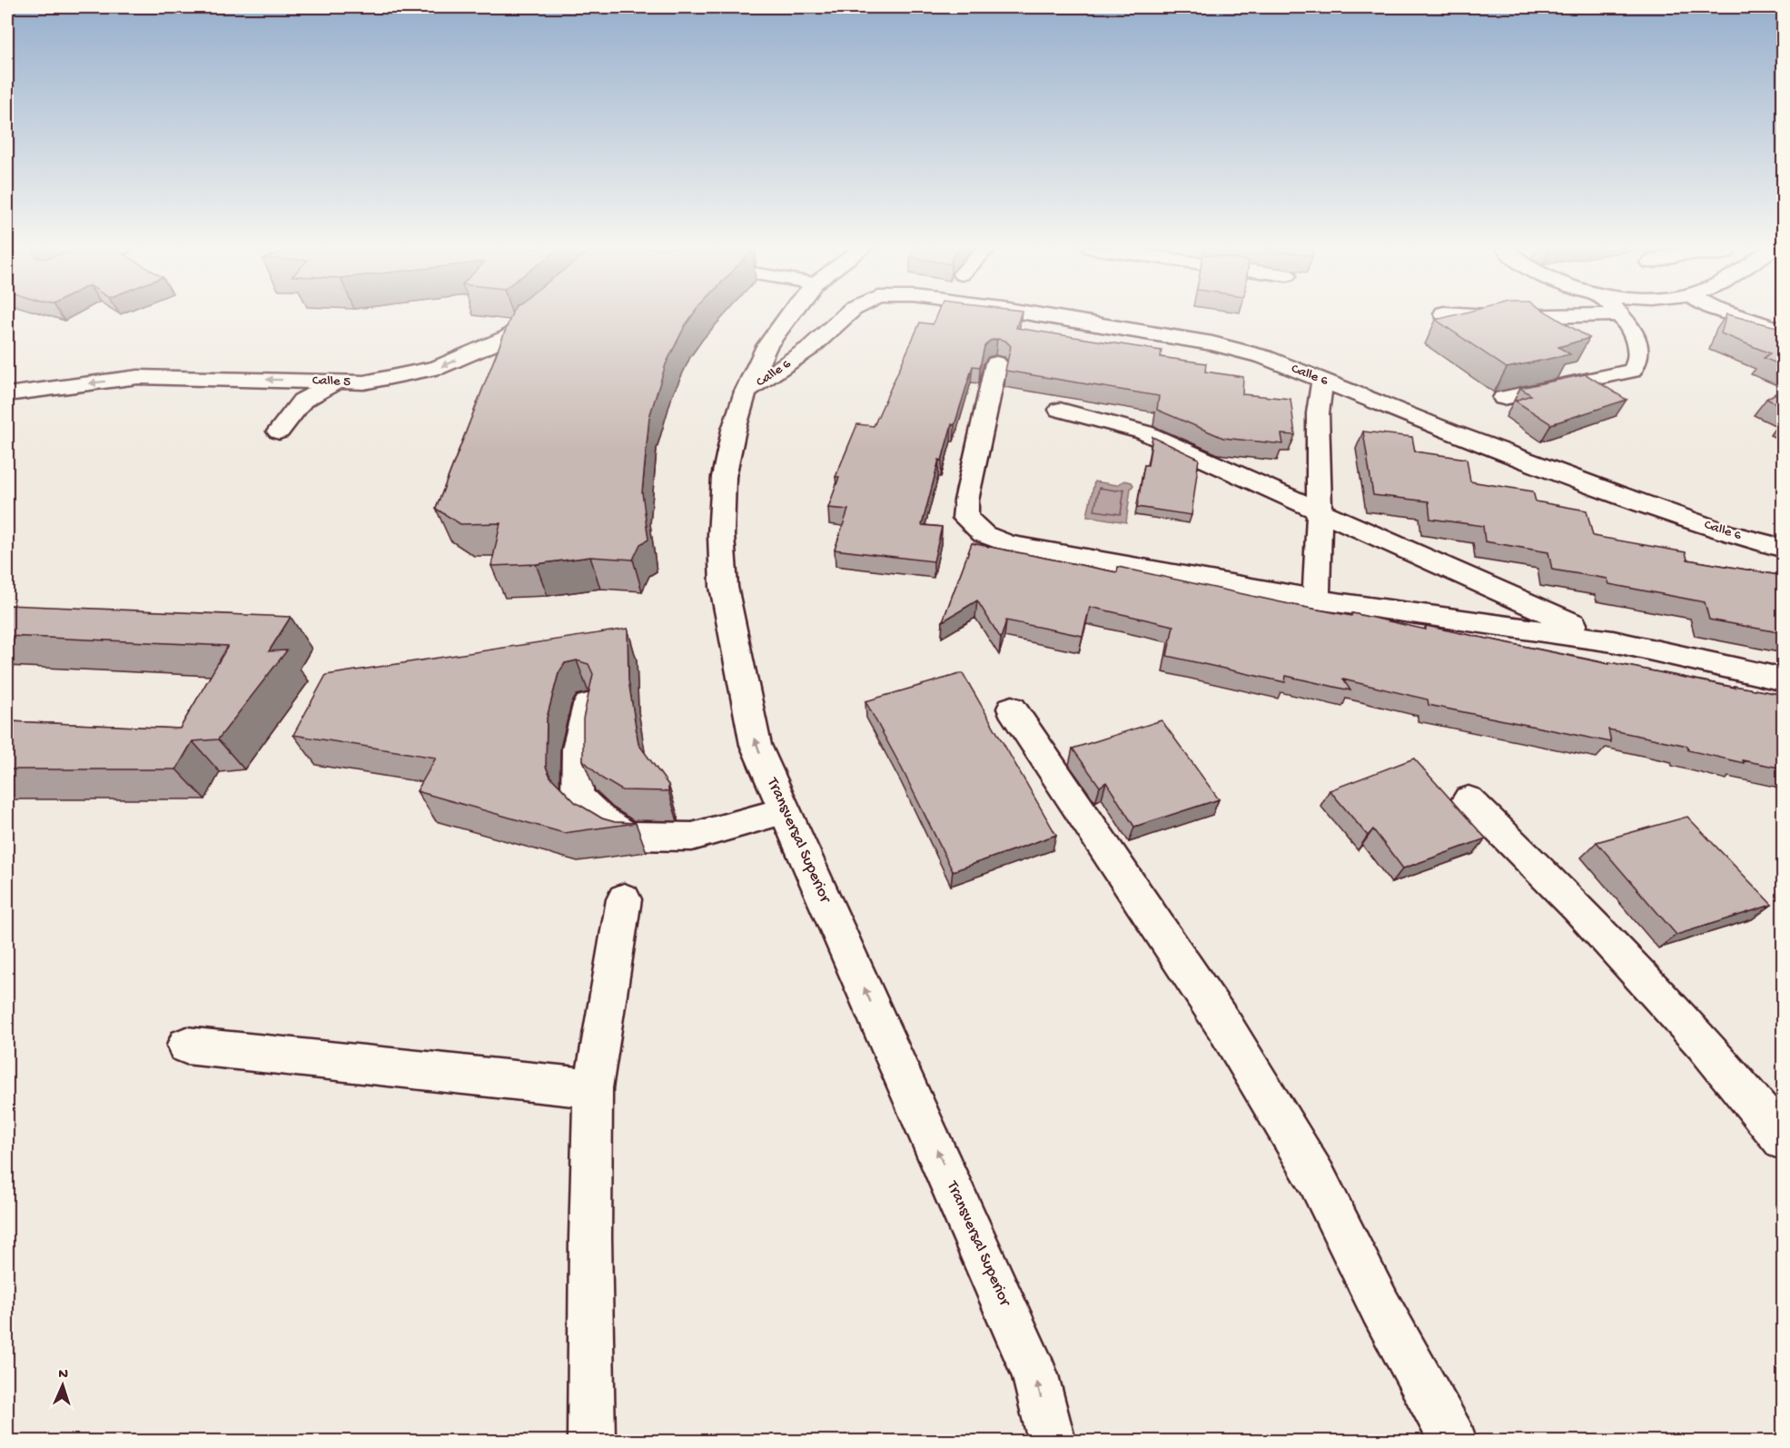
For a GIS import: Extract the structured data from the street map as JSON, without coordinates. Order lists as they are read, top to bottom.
{
  "streets": {
    "street": ["Calle 6", "Calle 5", "Transversal Superior"]
  },
  "crossings": [
    ["Calle 6", "Transversal Superior"]
  ],
  "one_way": ["Calle 5", "Transversal Superior"],
  "north": "top"
}
